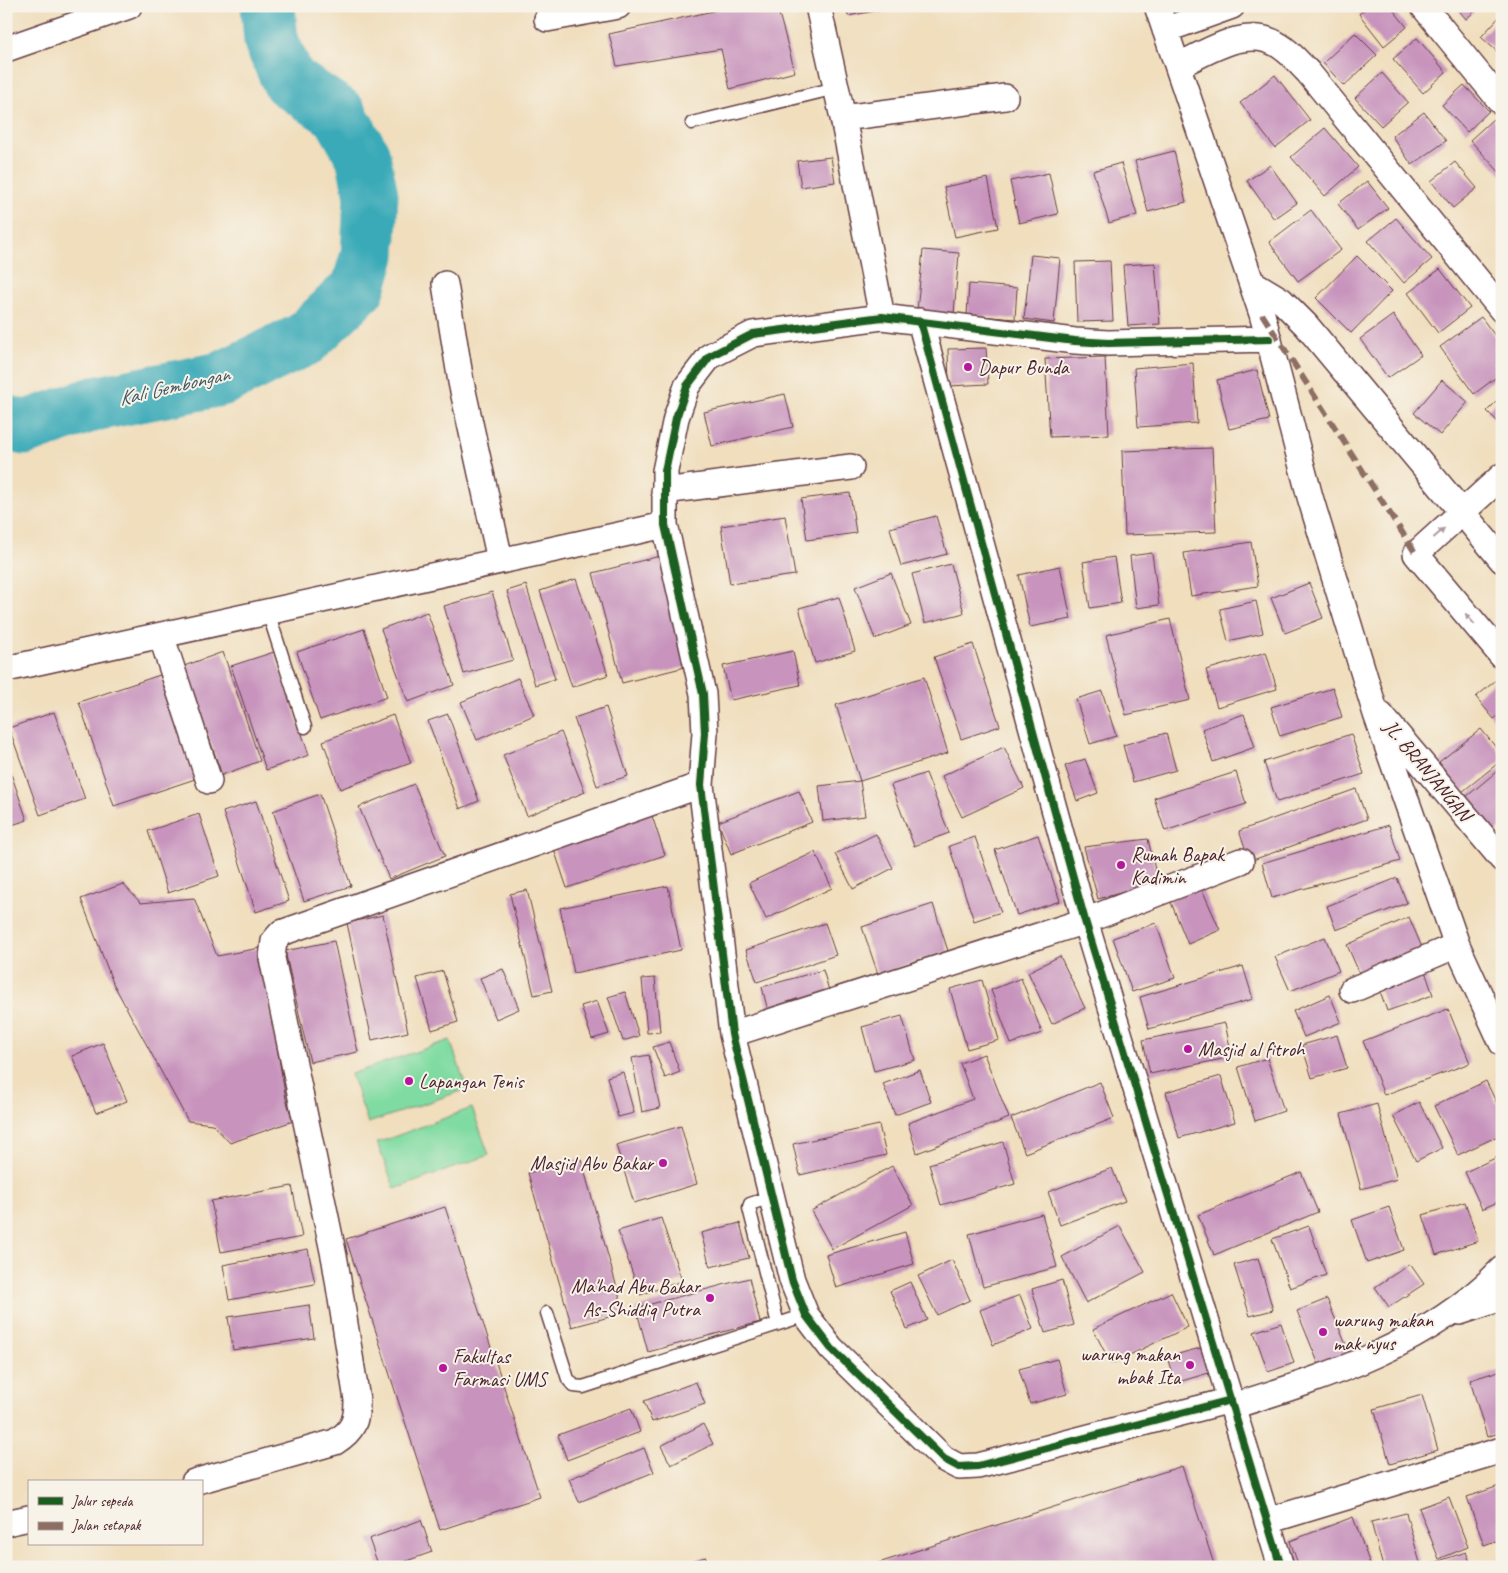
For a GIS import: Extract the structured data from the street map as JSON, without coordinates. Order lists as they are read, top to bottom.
{
  "streets": {
    "street": ["JL. BRANJANGAN"]
  },
  "water": ["Kali Gembongan"],
  "places": [
    "Dapur Bunda",
    "Rumah Bapak Kadimin",
    "Masjid al fitroh",
    "Lapangan Tenis",
    "Masjid Abu Bakar",
    "Ma'had Abu Bakar As-Shiddiq Putra",
    "warung makan mak nyus",
    "warung makan mbak Ita",
    "Fakultas Farmasi UMS"
  ],
  "legend": ["Jalur sepeda", "Jalan setapak"]
}
